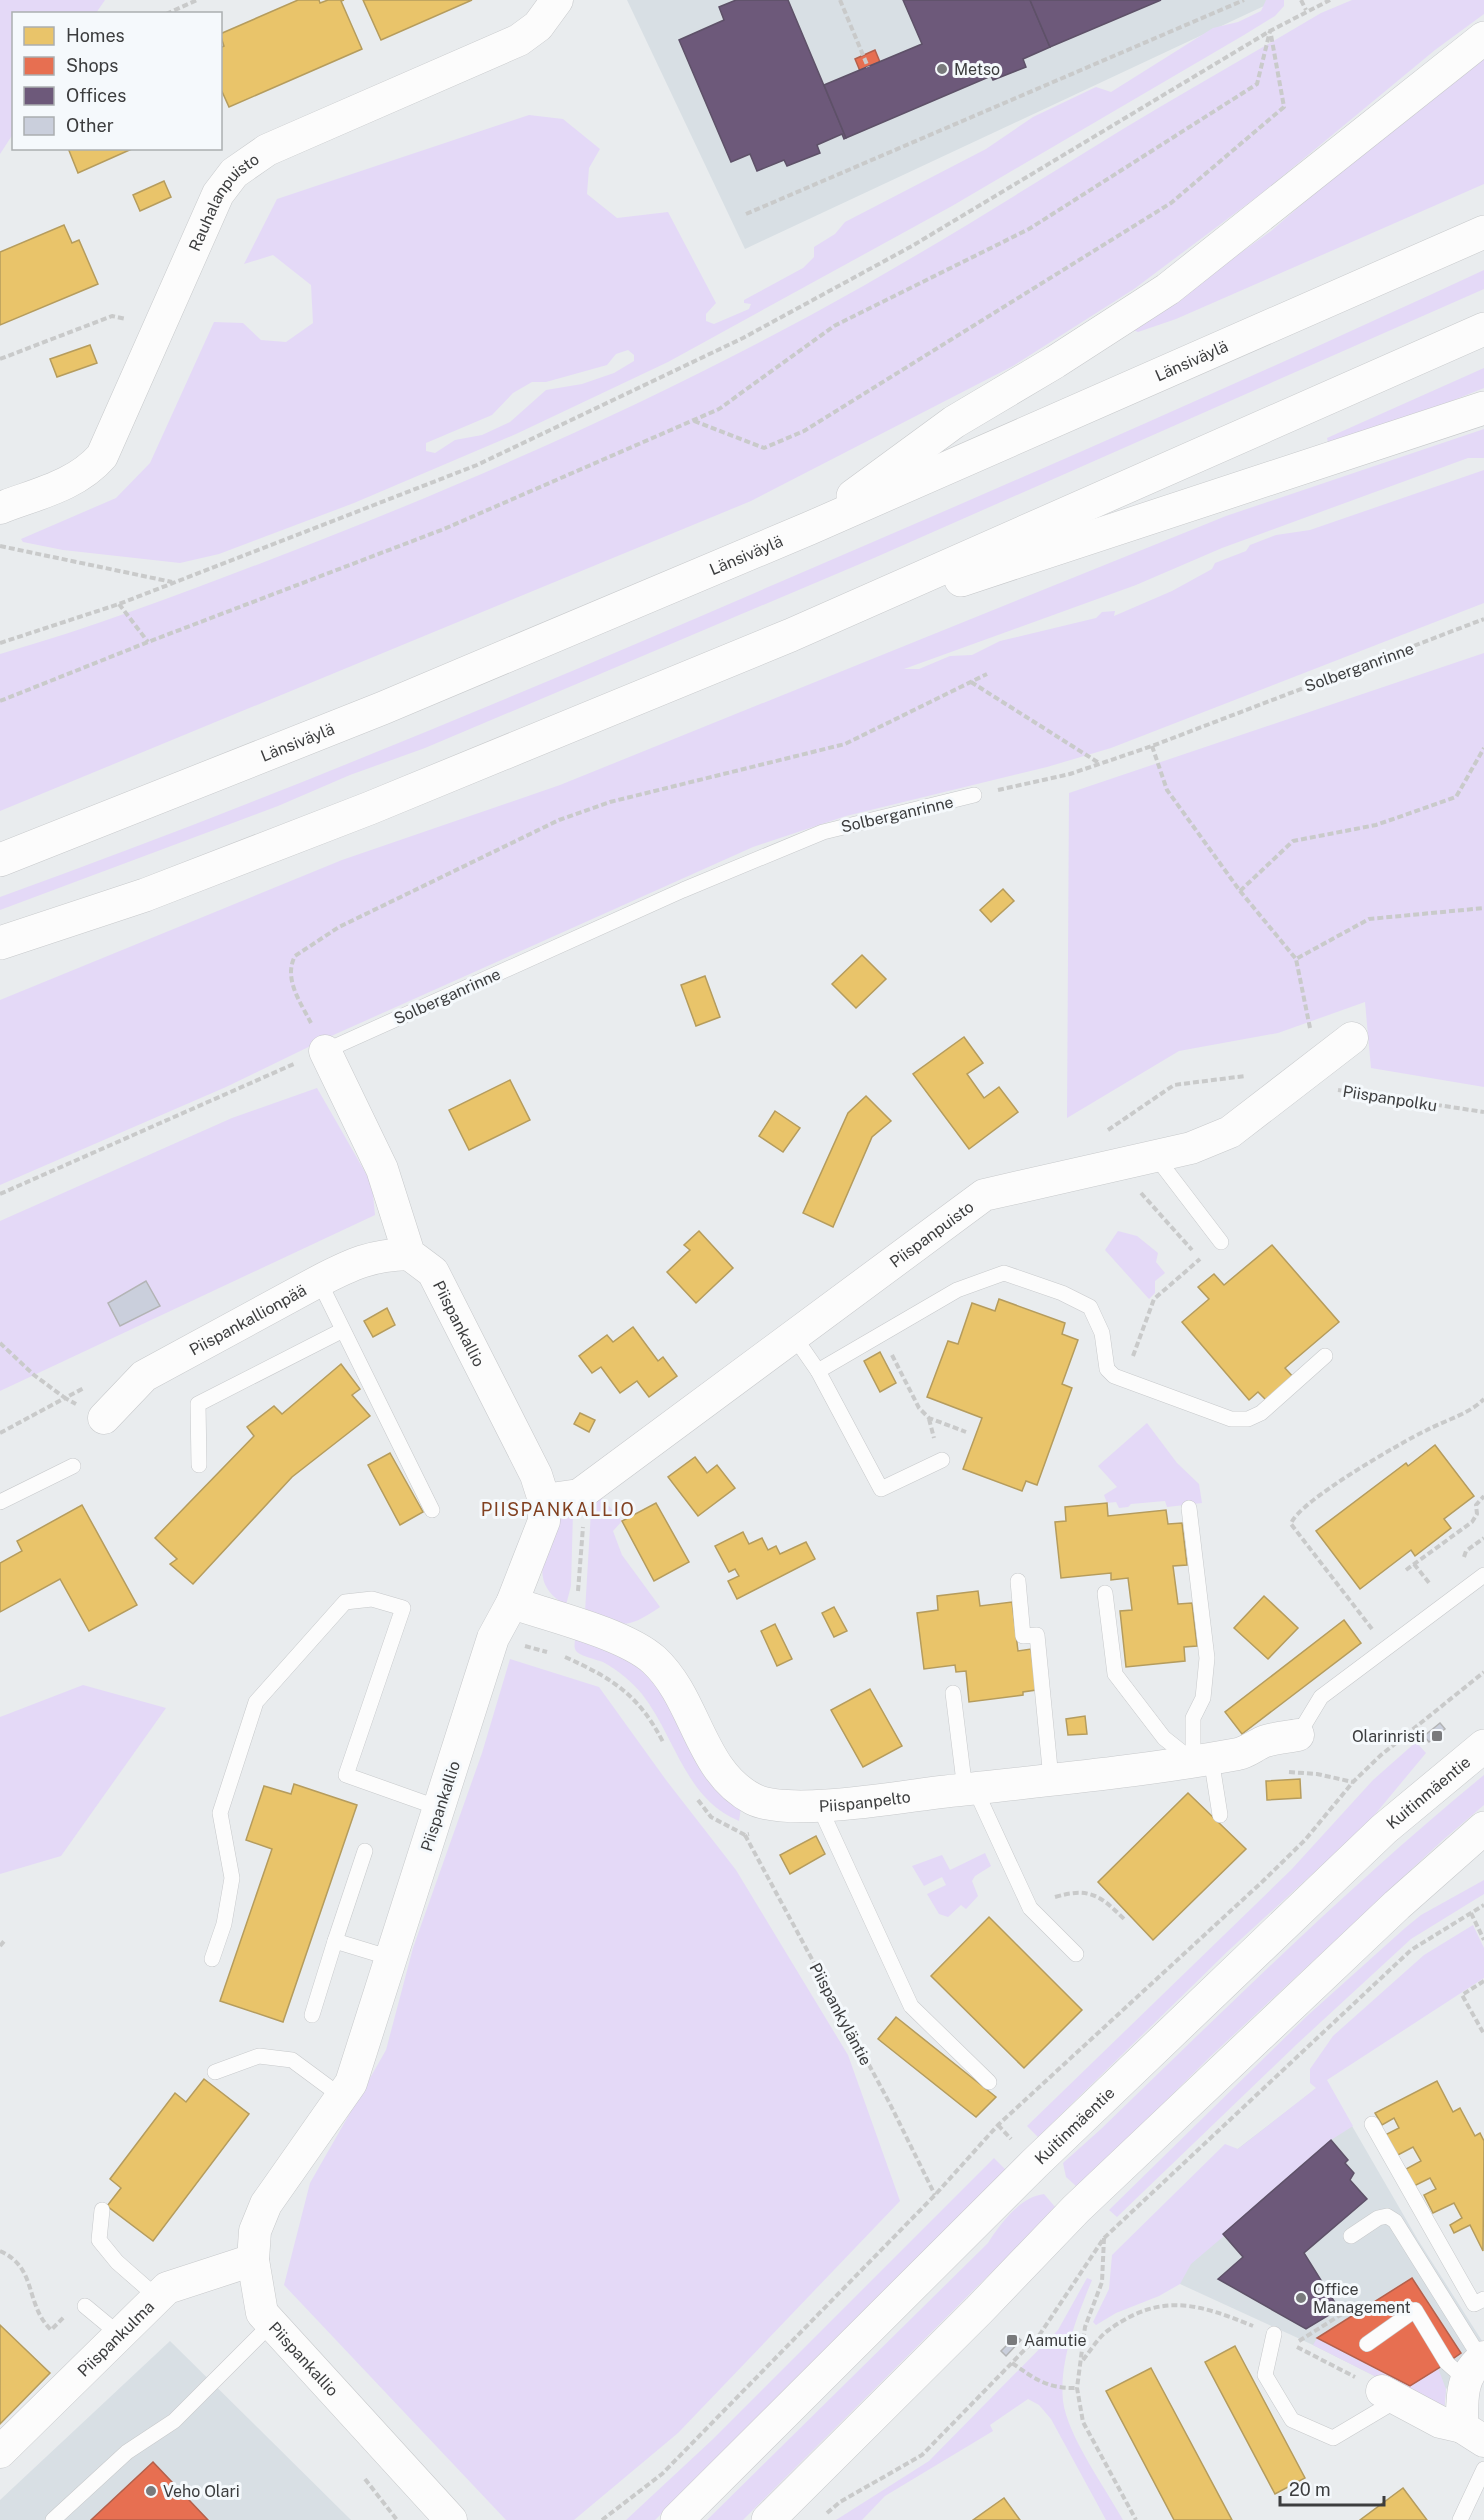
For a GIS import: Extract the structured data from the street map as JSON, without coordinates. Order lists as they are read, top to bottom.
{
  "streets": {
    "main road": ["Länsiväylä", "Kuitinmäentie"],
    "street": [
      "Rauhalanpuisto",
      "Piispanpuisto",
      "Piispankallionpää",
      "Piispankallio",
      "Piispanpelto",
      "Piispankulma"
    ],
    "lane": ["Solberganrinne"],
    "path": ["Piispanpolku", "Piispankyläntie"]
  },
  "crossings": [
    ["Piispanpolku", "Piispanpuisto"],
    ["Piispanpuisto", "Piispankallio"],
    ["Piispankallionpää", "Piispankallio"],
    ["Piispankallio", "Piispanpelto"],
    ["Piispankallio", "Piispankulma"]
  ],
  "districts": ["PIISPANKALLIO"],
  "places": {
    "other": ["Metso", "Office Management", "Veho Olari"],
    "transit": ["Olarinristi", "Aamutie"]
  },
  "legend": [
    "Homes",
    "Shops",
    "Offices",
    "Other"
  ],
  "scale_bar": "20 m"
}
